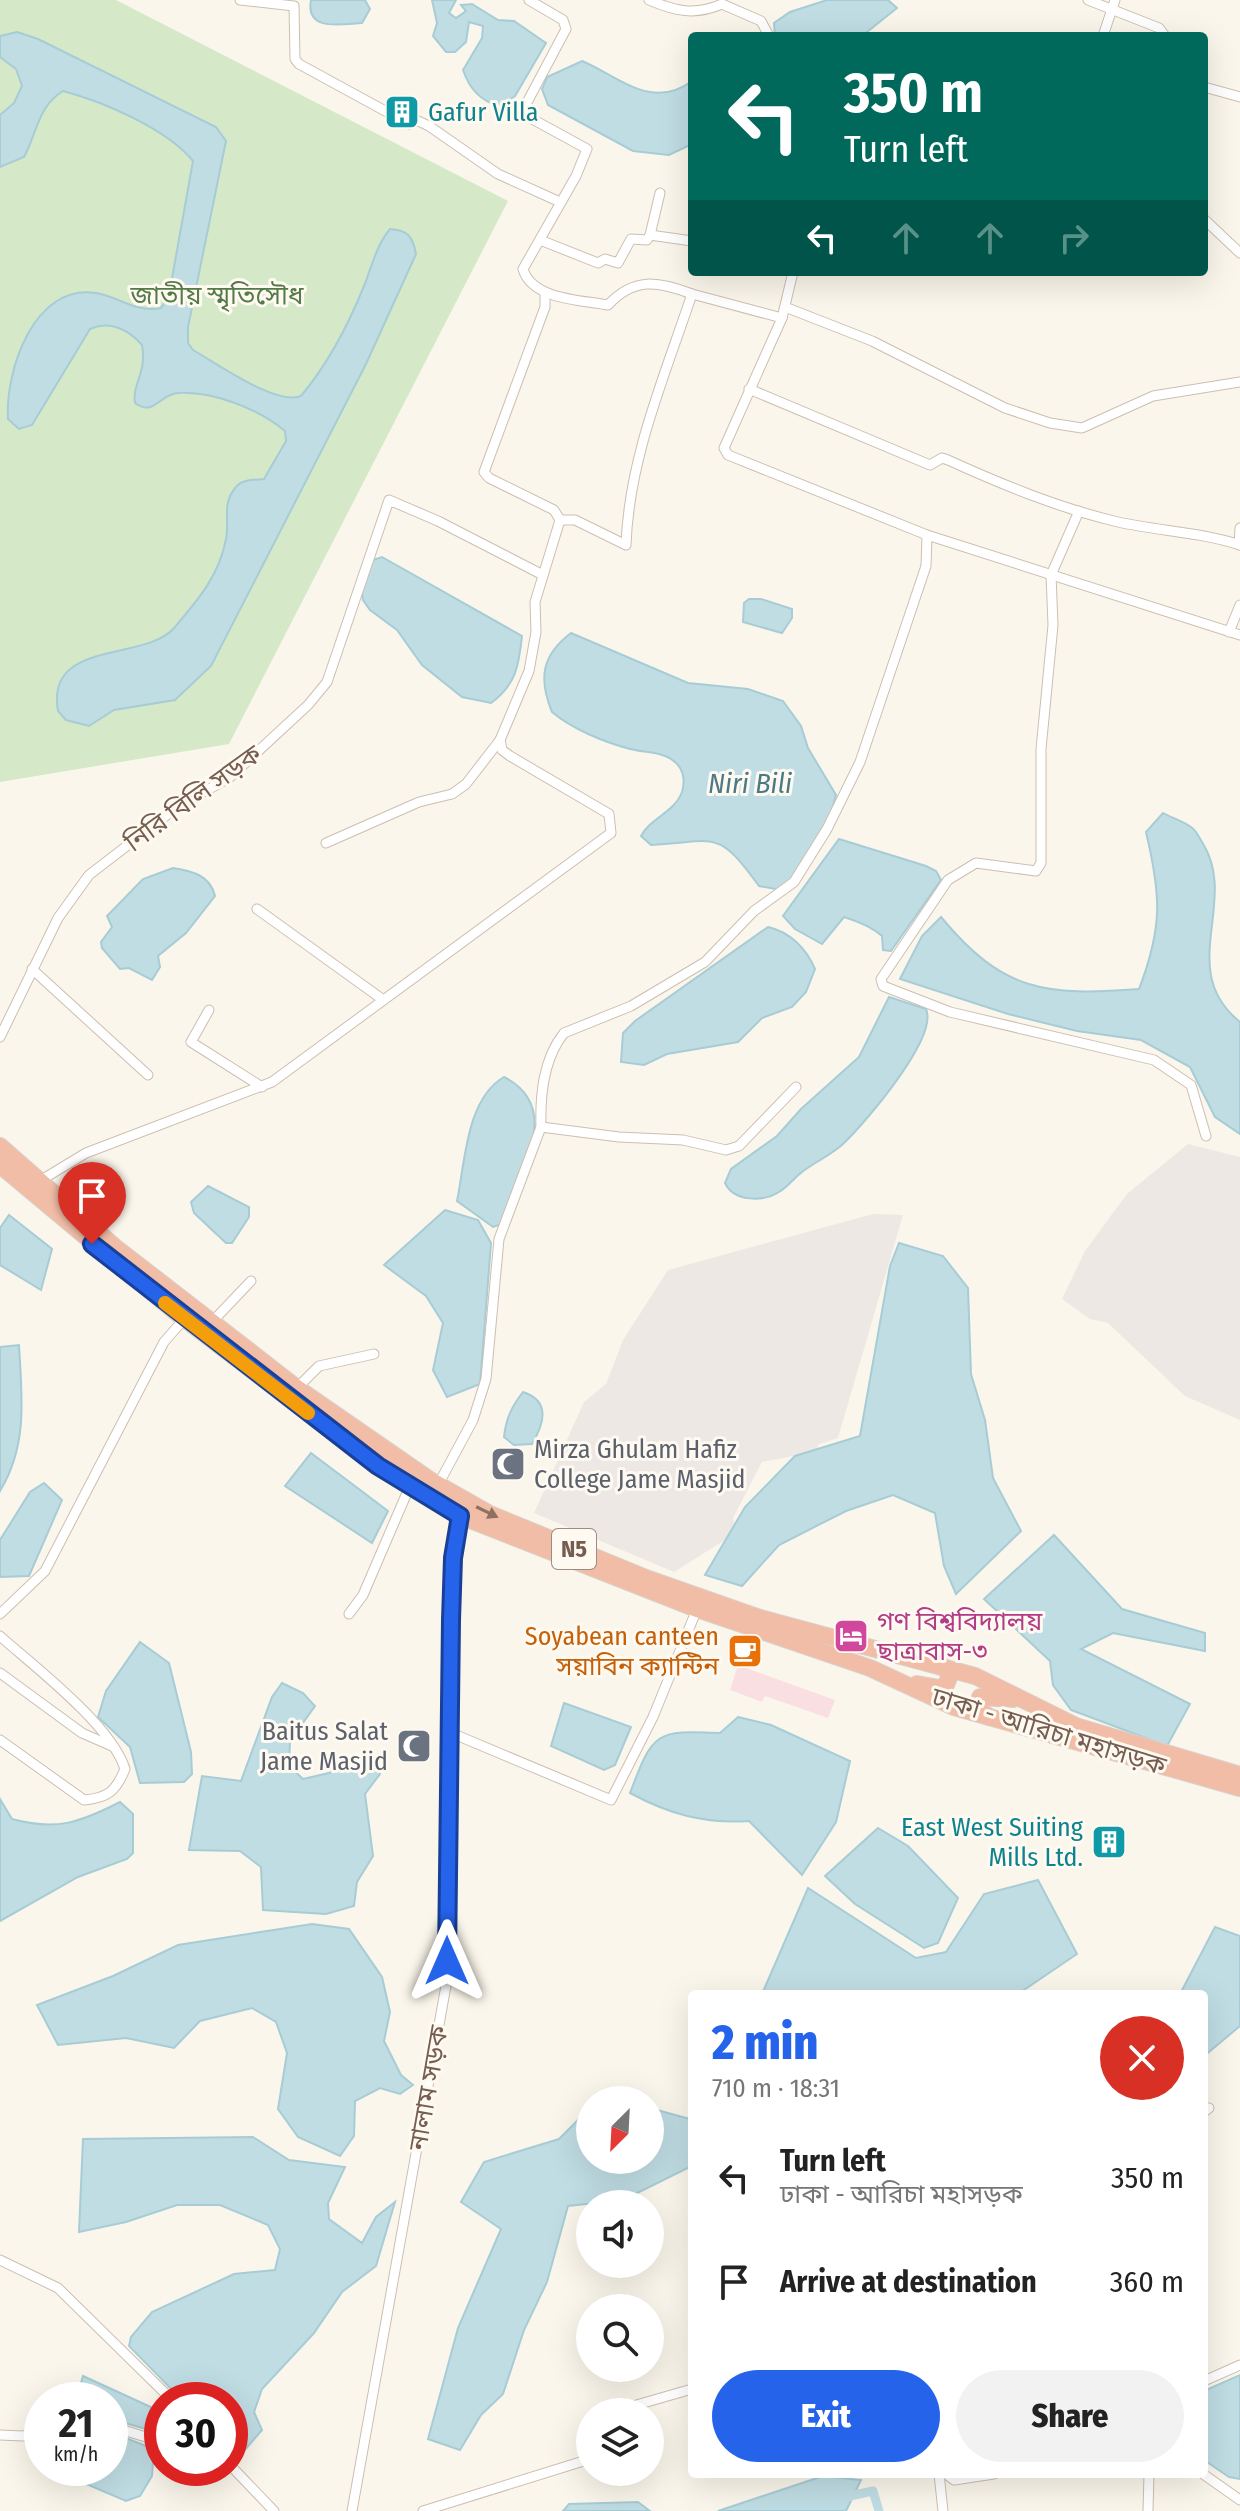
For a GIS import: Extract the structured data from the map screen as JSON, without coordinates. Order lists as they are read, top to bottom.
{
  "streets": {
    "highway": ["N5", "ঢাকা - আরিচা মহাসড়ক"],
    "street": ["নিরি বিলি সড়ক", "নালাম সড়ক"]
  },
  "crossings": [
    ["ঢাকা - আরিচা মহাসড়ক", "নালাম সড়ক"]
  ],
  "water": ["Niri Bili"],
  "parks": ["জাতীয় স্মৃতিসৌধ"],
  "places": {
    "building": ["Gafur Villa", "East West Suiting Mills Ltd."],
    "mosque": ["Mirza Ghulam Hafiz College Jame Masjid", "Baitus Salat Jame Masjid"],
    "hotel": ["গণ বিশ্ববিদ্যালয় ছাত্রাবাস-৩"],
    "cafe": ["Soyabean canteen সয়াবিন ক্যান্টিন"]
  },
  "north": "bottom left",
  "page": {
    "turn": ["350 m", "Turn left"],
    "heading": ["2 min", "710 m · 18:31"],
    "list": [
      {
        "name": "Turn left",
        "note": "ঢাকা - আরিচা মহাসড়ক",
        "value": "350 m"
      },
      {
        "name": "Arrive at destination",
        "value": "360 m"
      }
    ],
    "buttons": ["Exit", "Share"],
    "speed": "21 km/h",
    "limit": "30"
  }
}
